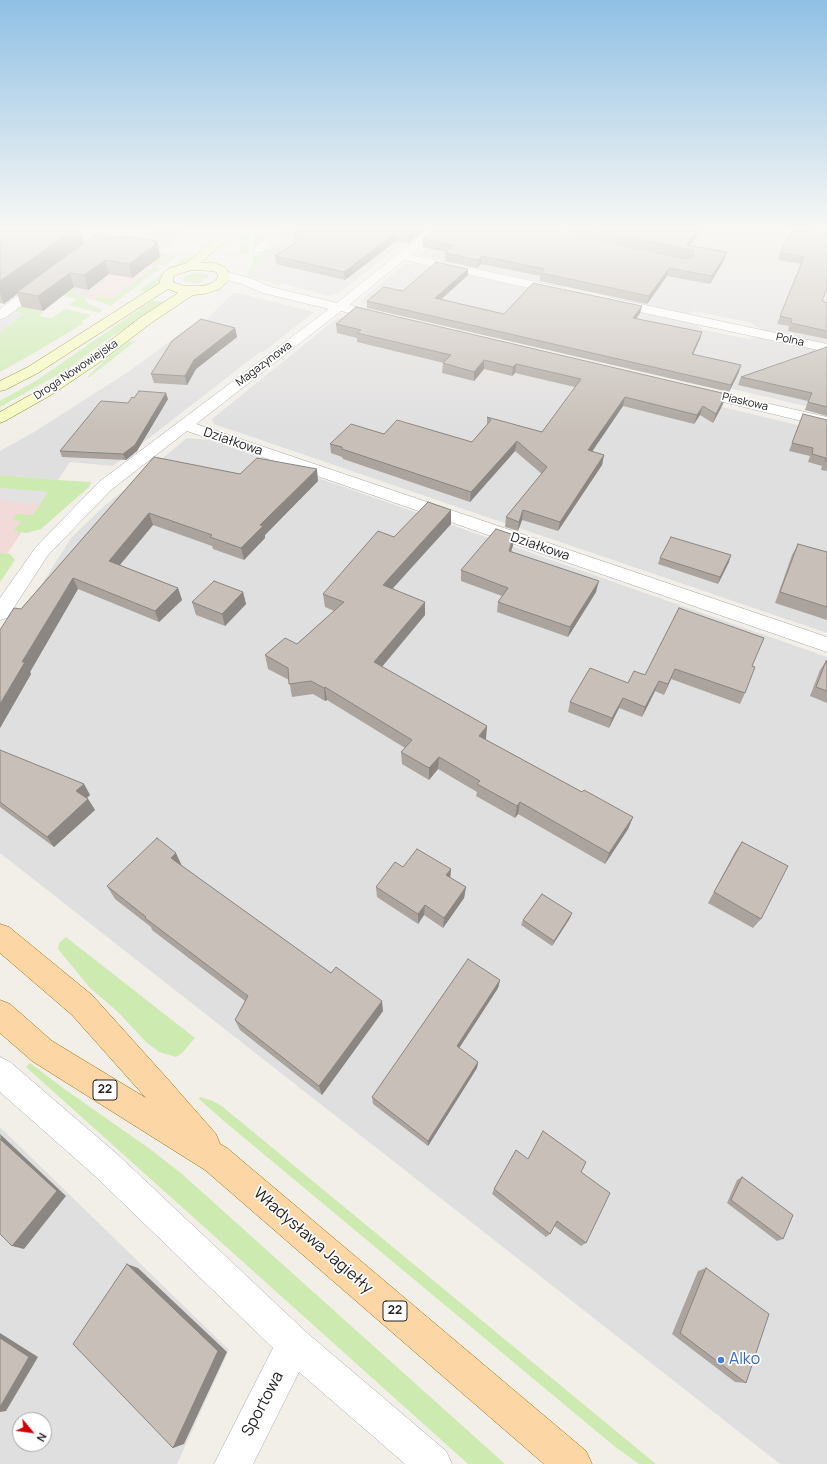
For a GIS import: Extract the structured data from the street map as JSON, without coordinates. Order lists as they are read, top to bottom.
{
  "streets": {
    "main road": ["22", "Władysława Jagiełły"],
    "street": [
      "Polna",
      "Magazynowa",
      "Droga Nowowiejska",
      "Piaskowa",
      "Działkowa",
      "Sportowa"
    ]
  },
  "crossings": [
    ["Magazynowa", "Działkowa"]
  ],
  "places": ["Alko"],
  "north": "bottom right"
}
